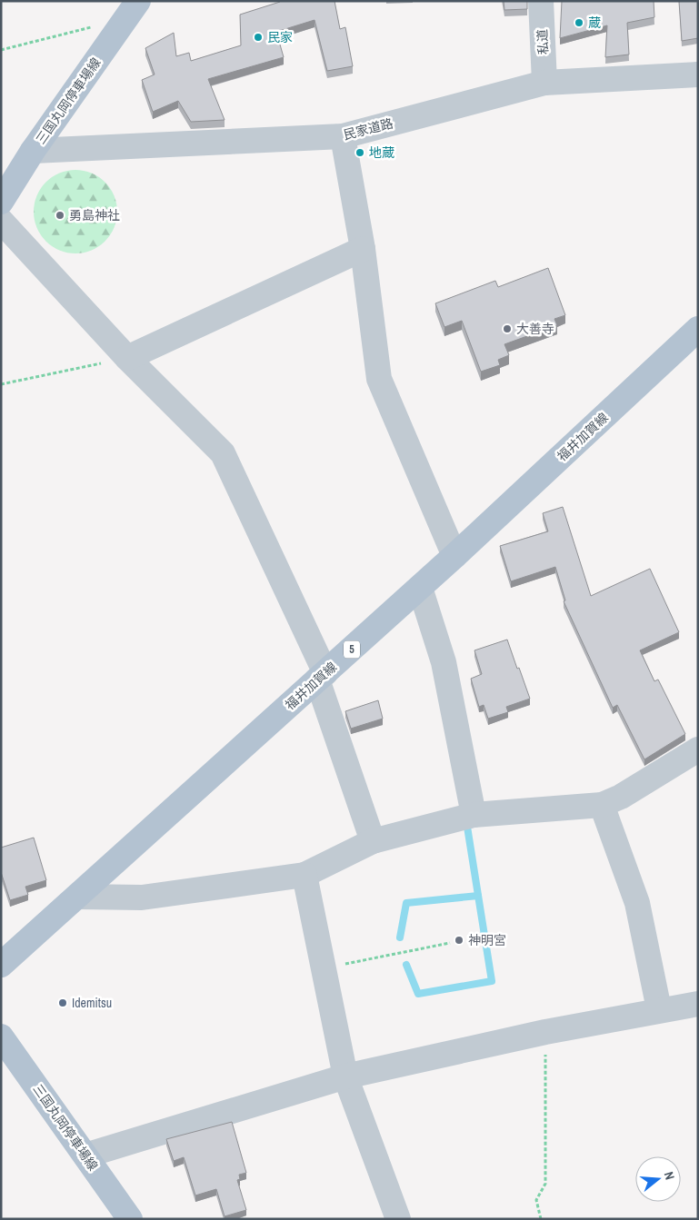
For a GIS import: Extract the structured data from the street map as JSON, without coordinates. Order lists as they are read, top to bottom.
{
  "streets": {
    "main road": ["三国丸岡停車場線", "福井加賀線", "5"],
    "street": ["私道", "民家道路"]
  },
  "crossings": [
    ["私道", "民家道路"],
    ["三国丸岡停車場線", "民家道路"]
  ],
  "places": [
    "蔵",
    "民家",
    "地蔵",
    "勇島神社",
    "大善寺",
    "神明宮",
    "Idemitsu"
  ],
  "north": "right"
}
